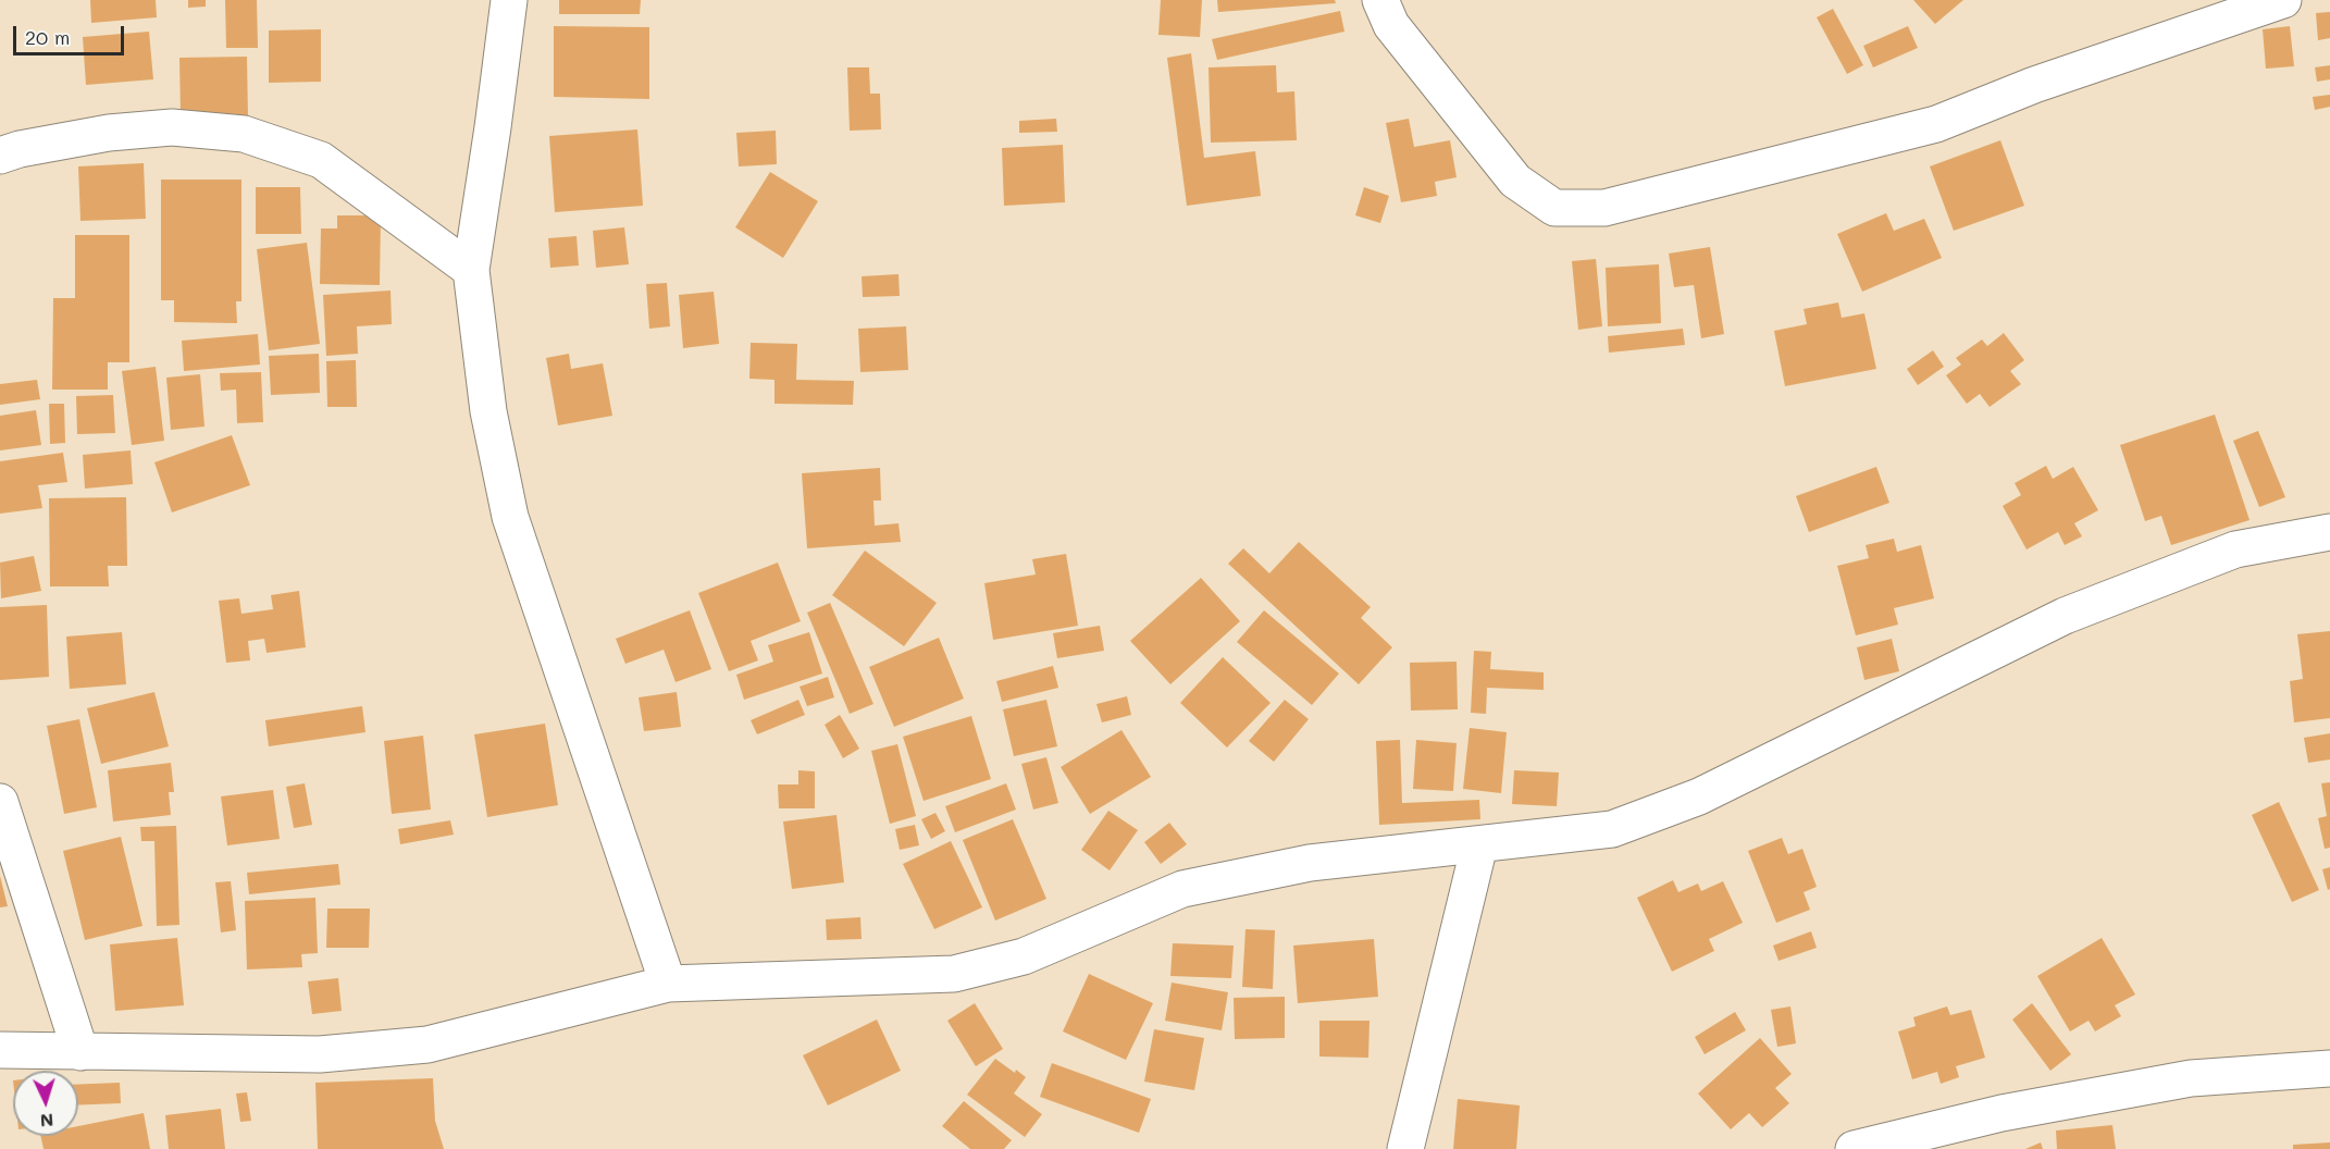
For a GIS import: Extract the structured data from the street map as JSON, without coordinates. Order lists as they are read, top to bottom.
{
  "scale_bar": "20 m",
  "north": "bottom"
}
